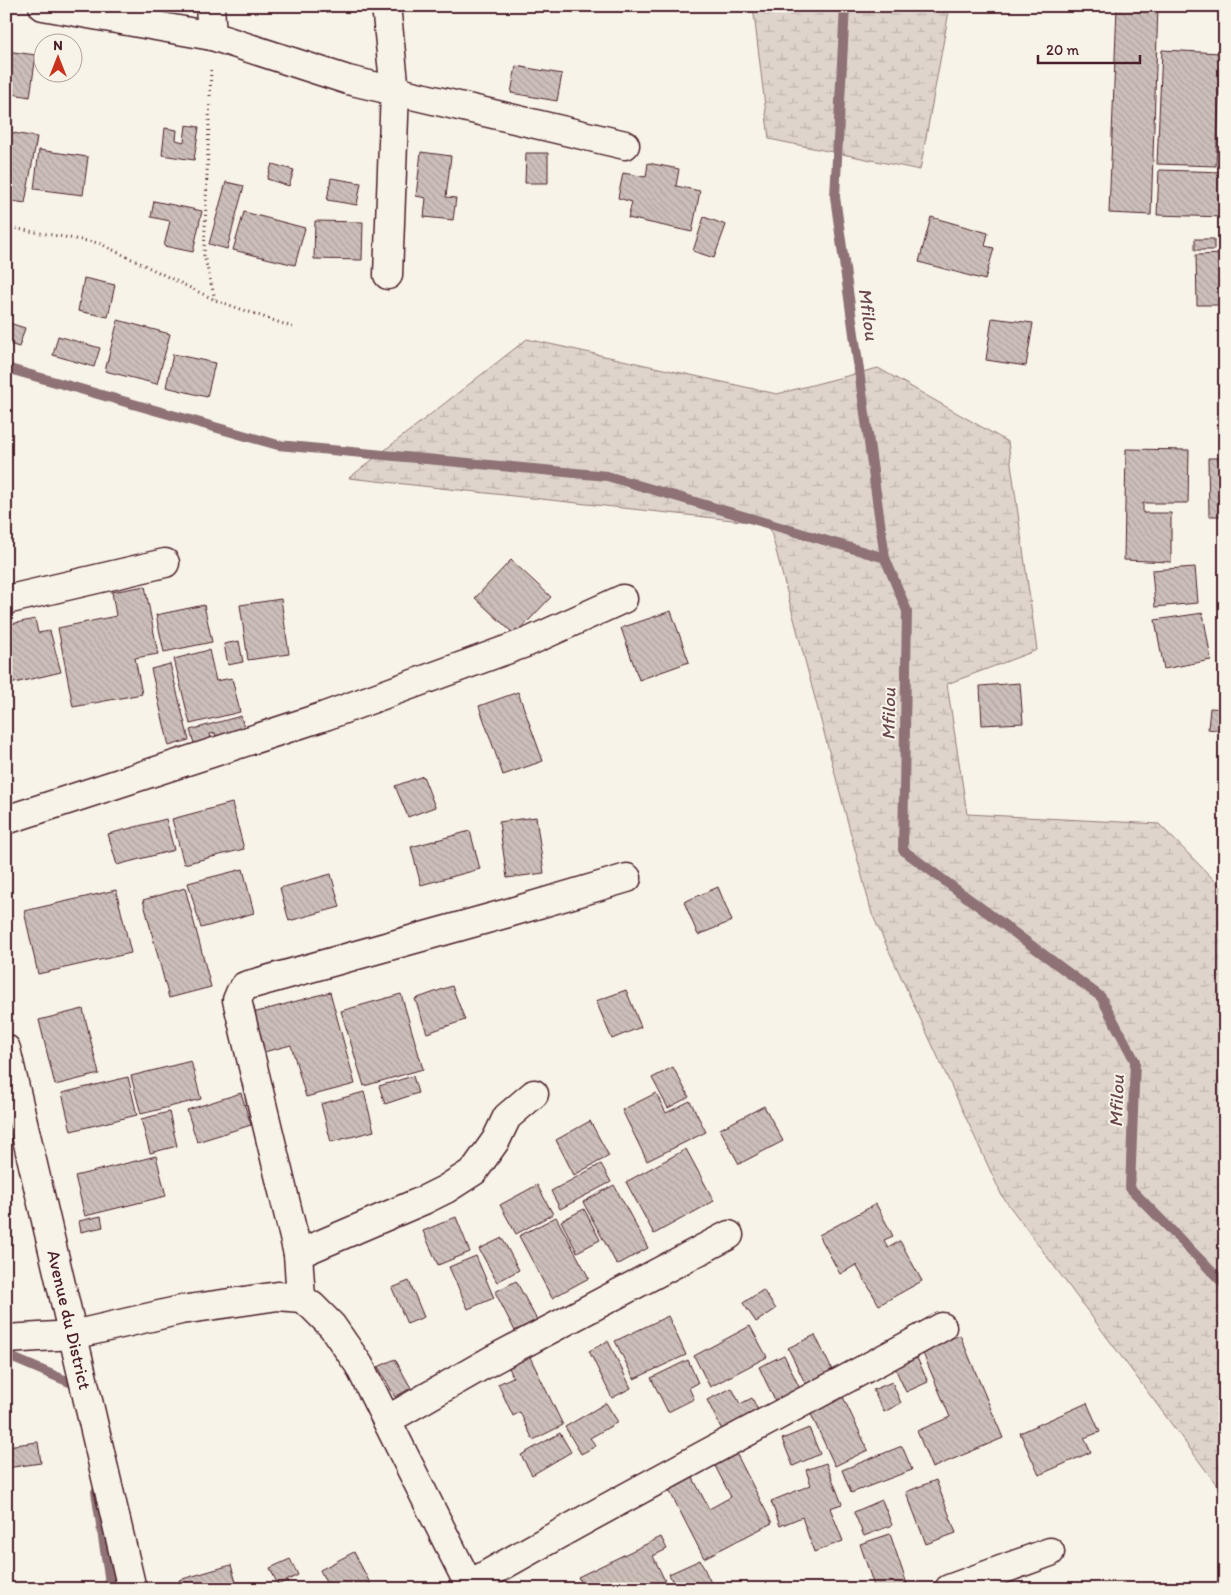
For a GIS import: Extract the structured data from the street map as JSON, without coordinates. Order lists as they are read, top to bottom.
{
  "streets": {
    "street": ["Avenue du District"]
  },
  "water": ["Mfilou"],
  "scale_bar": "20 m",
  "north": "top"
}
